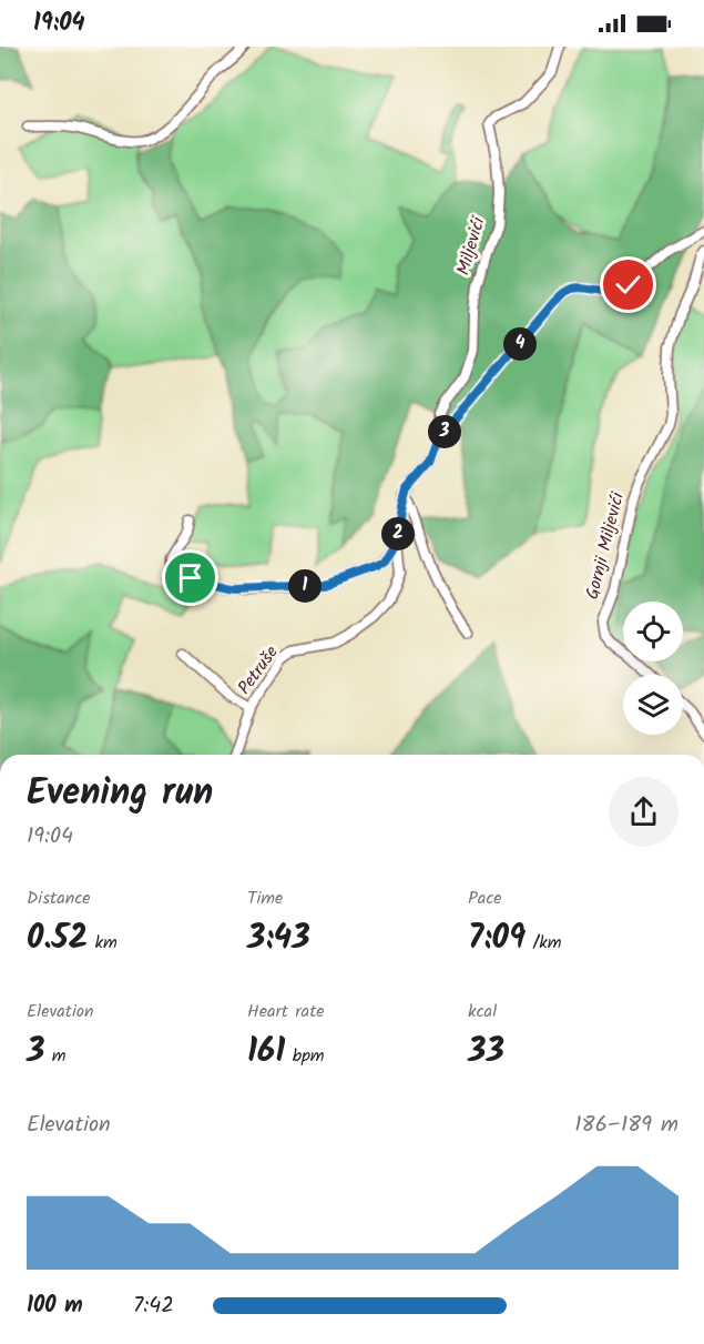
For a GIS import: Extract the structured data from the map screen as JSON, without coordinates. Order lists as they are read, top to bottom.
{
  "streets": {
    "street": ["Miljevići", "Gornji Miljevići", "Petruše"]
  },
  "page": {
    "status": "19:04",
    "pins": [
      "4",
      "3",
      "2",
      "1"
    ],
    "heading": ["Evening run", "19:04"],
    "stats": [
      ["Distance", "0.52 km"],
      ["Time", "3:43"],
      ["Pace", "7:09 /km"],
      ["Elevation", "3 m"],
      ["Heart rate", "161 bpm"],
      ["kcal", "33"]
    ],
    "chart": ["Elevation", "186–189 m"],
    "list": [
      {
        "name": "100 m",
        "note": "7:42"
      }
    ]
  }
}
